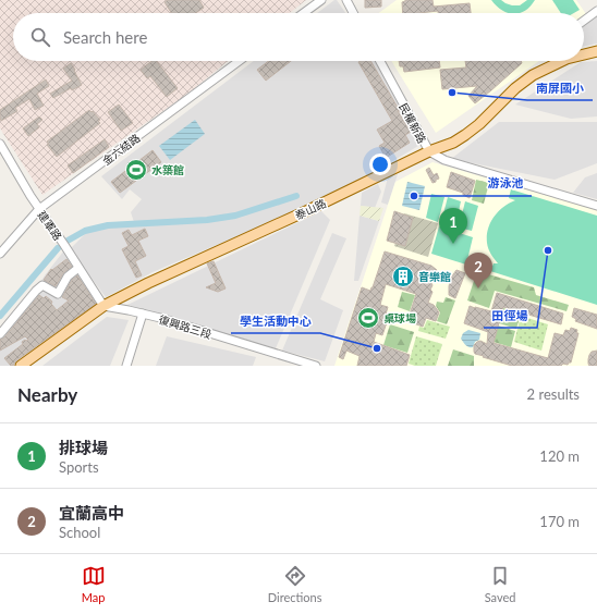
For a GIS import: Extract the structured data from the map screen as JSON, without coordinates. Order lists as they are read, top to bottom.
{
  "streets": {
    "main road": ["泰山路"],
    "street": [
      "民權新路",
      "金六結路",
      "建軍路",
      "復興路三段"
    ]
  },
  "crossings": [
    ["民權新路", "泰山路"],
    ["金六結路", "建軍路"],
    ["泰山路", "建軍路"],
    ["泰山路", "復興路三段"],
    ["建軍路", "復興路三段"]
  ],
  "places": {
    "other": [
      "南屏國小",
      "游泳池",
      "田徑場",
      "學生活動中心"
    ],
    "sports": ["水築館", "桌球場"],
    "building": ["音樂館"]
  },
  "page": {
    "search": "Search here",
    "pins": ["1", "2"],
    "heading": ["Nearby", "2 results"],
    "list": [
      {
        "mark": "1",
        "name": "排球場",
        "note": "Sports",
        "value": "120 m"
      },
      {
        "mark": "2",
        "name": "宜蘭高中",
        "note": "School",
        "value": "170 m"
      }
    ],
    "nav": ["Map", "Directions", "Saved"]
  }
}
